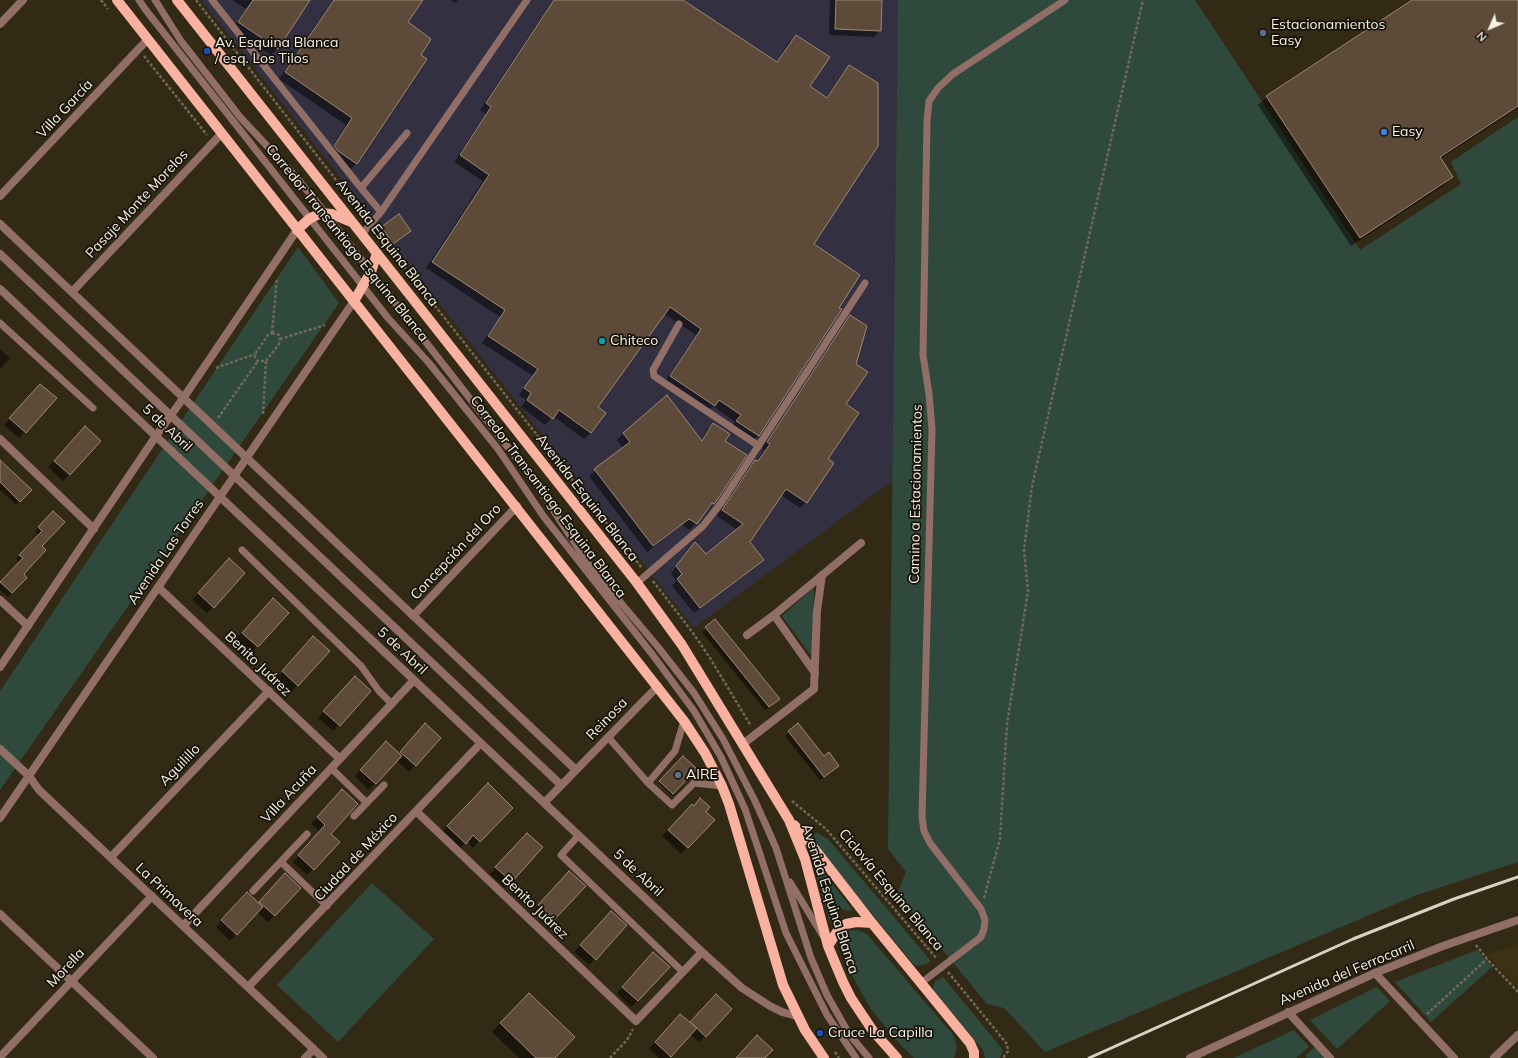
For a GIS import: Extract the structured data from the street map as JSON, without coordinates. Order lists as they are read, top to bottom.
{
  "streets": {
    "main road": ["Avenida Esquina Blanca"],
    "street": [
      "Villa García",
      "Pasaje Monte Morelos",
      "5 de Abril",
      "Avenida Las Torres",
      "Concepción del Oro",
      "Benito Juárez",
      "Reinosa",
      "Aguilillo",
      "Villa Acuña",
      "Ciudad de México",
      "La Primavera",
      "Morella",
      "Avenida del Ferrocarril"
    ],
    "lane": ["Corredor Transantiago Esquina Blanca", "Camino a Estacionamientos"],
    "path": ["Ciclovía Esquina Blanca"]
  },
  "crossings": [
    ["5 de Abril", "Avenida Las Torres"],
    ["5 de Abril", "Reinosa"],
    ["5 de Abril", "Villa Acuña"],
    ["5 de Abril", "Ciudad de México"],
    ["Camino a Estacionamientos", "Ciclovía Esquina Blanca"],
    ["Avenida Las Torres", "Benito Juárez"],
    ["Avenida Las Torres", "La Primavera"],
    ["Benito Juárez", "Aguilillo"],
    ["Benito Juárez", "Villa Acuña"],
    ["Benito Juárez", "Ciudad de México"],
    ["Aguilillo", "La Primavera"],
    ["Villa Acuña", "La Primavera"],
    ["Ciudad de México", "La Primavera"],
    ["La Primavera", "Morella"]
  ],
  "places": [
    "Estacionamientos Easy",
    "Av. Esquina Blanca / esq. Los Tilos",
    "Easy",
    "Chiteco",
    "AIRE",
    "Cruce La Capilla"
  ],
  "north": "bottom left"
}
